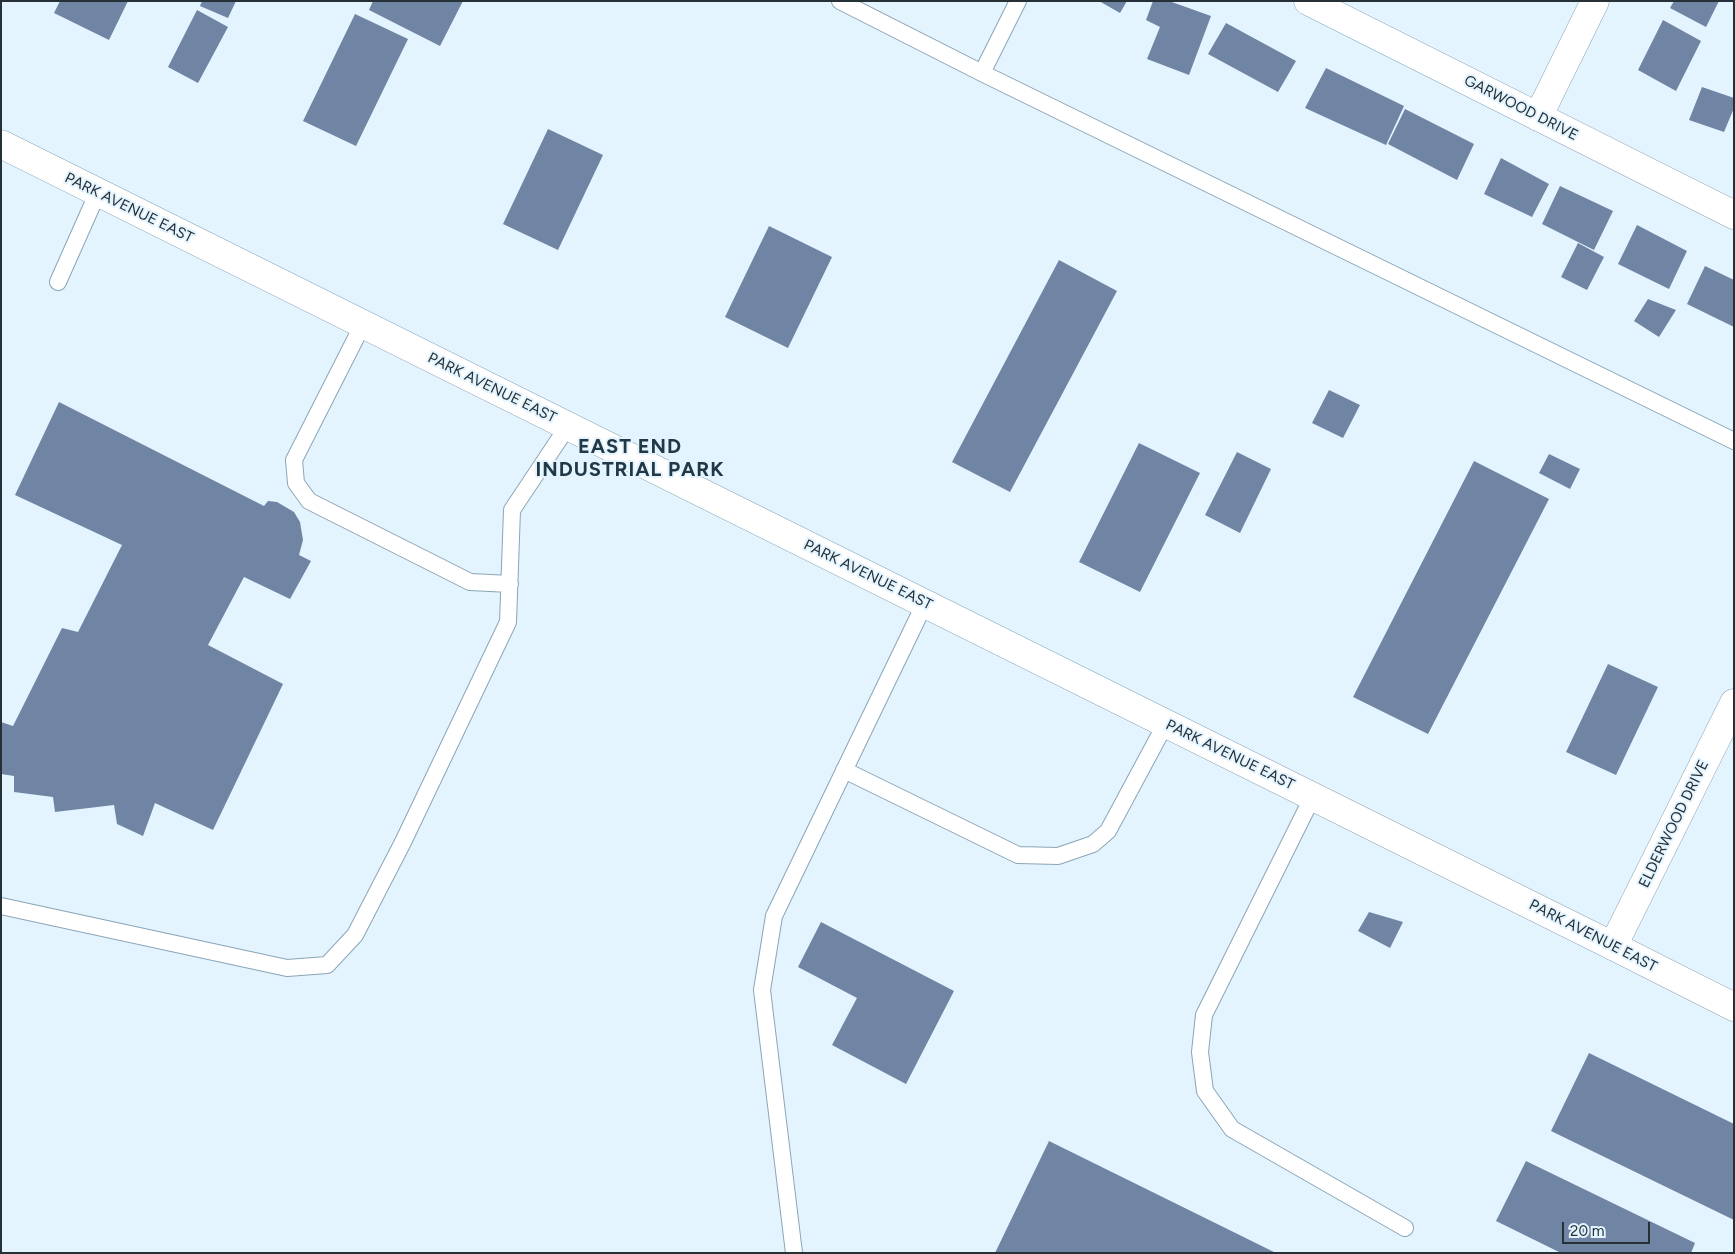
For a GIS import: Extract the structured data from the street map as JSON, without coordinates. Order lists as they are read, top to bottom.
{
  "streets": {
    "street": ["GARWOOD DRIVE", "PARK AVENUE EAST", "ELDERWOOD DRIVE"]
  },
  "crossings": [
    ["PARK AVENUE EAST", "ELDERWOOD DRIVE"]
  ],
  "districts": ["EAST END INDUSTRIAL PARK"],
  "scale_bar": "20 m"
}
